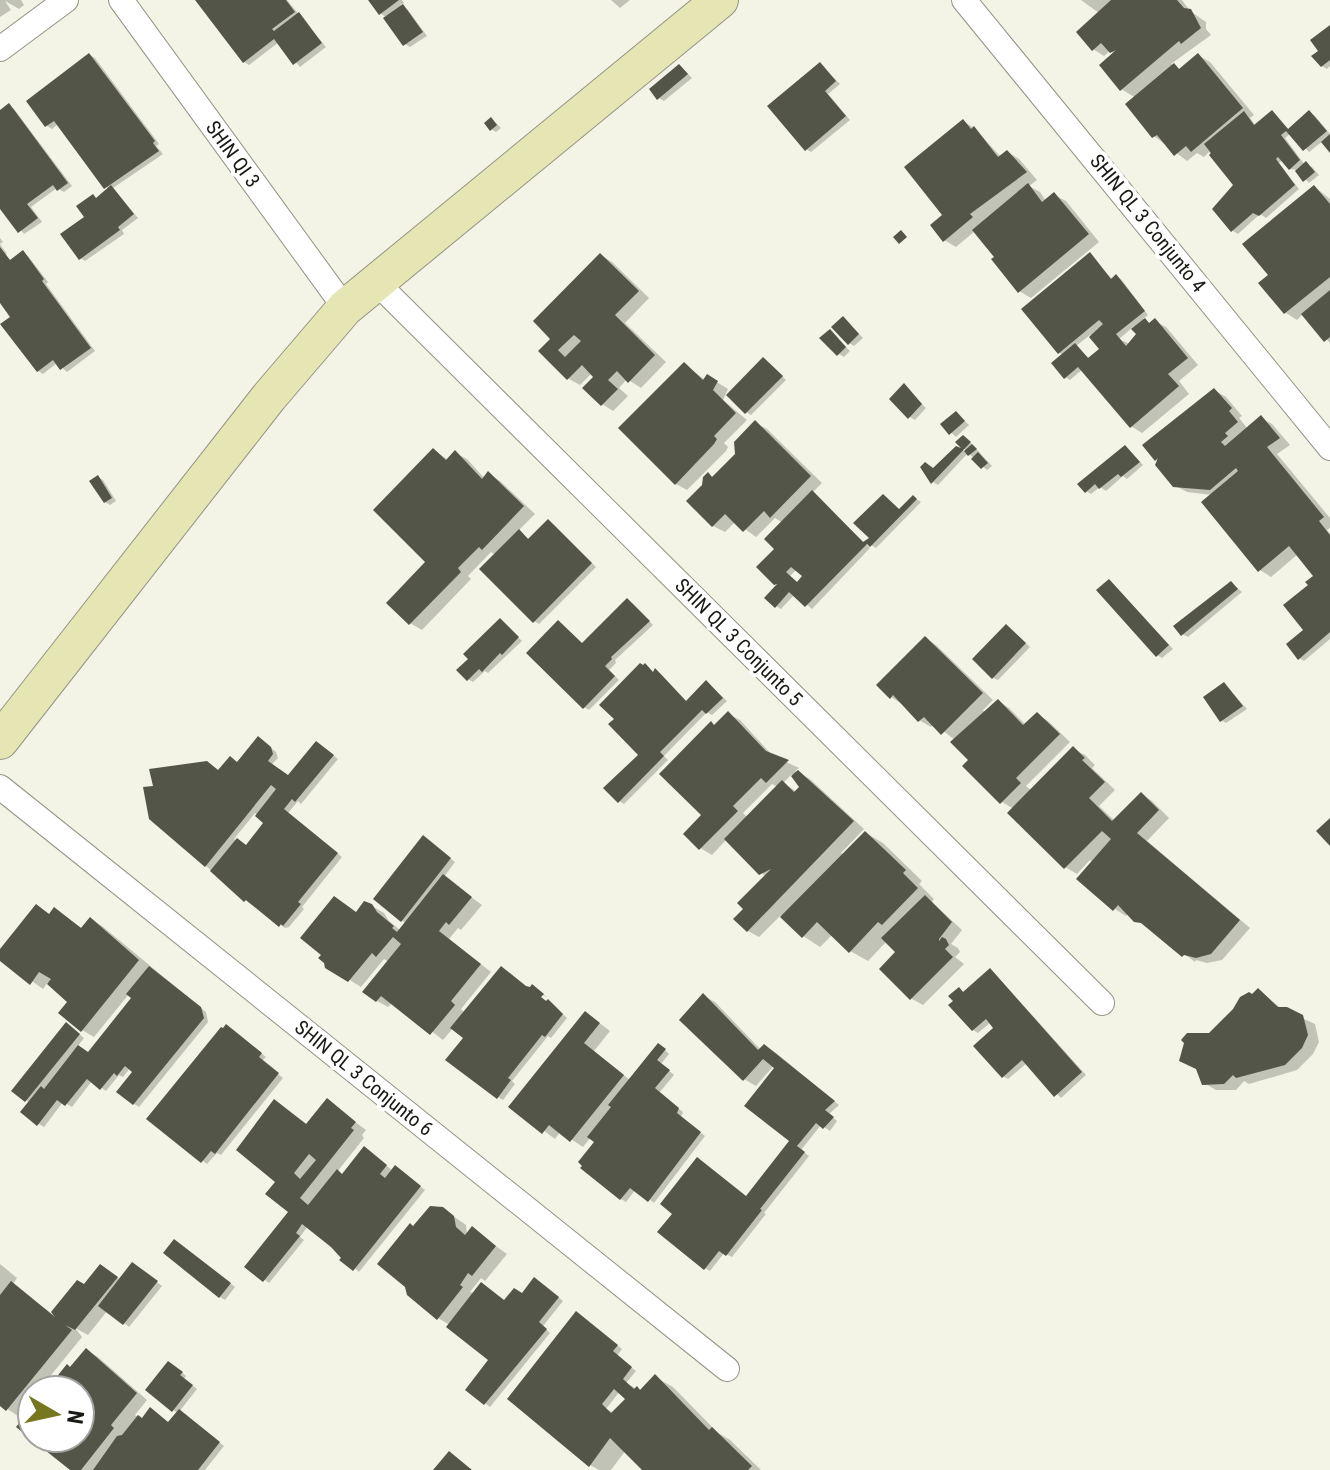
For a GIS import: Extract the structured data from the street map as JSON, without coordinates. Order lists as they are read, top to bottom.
{
  "streets": {
    "street": [
      "SHIN QI 3",
      "SHIN QL 3 Conjunto 4",
      "SHIN QL 3 Conjunto 5",
      "SHIN QL 3 Conjunto 6"
    ]
  },
  "north": "right"
}
